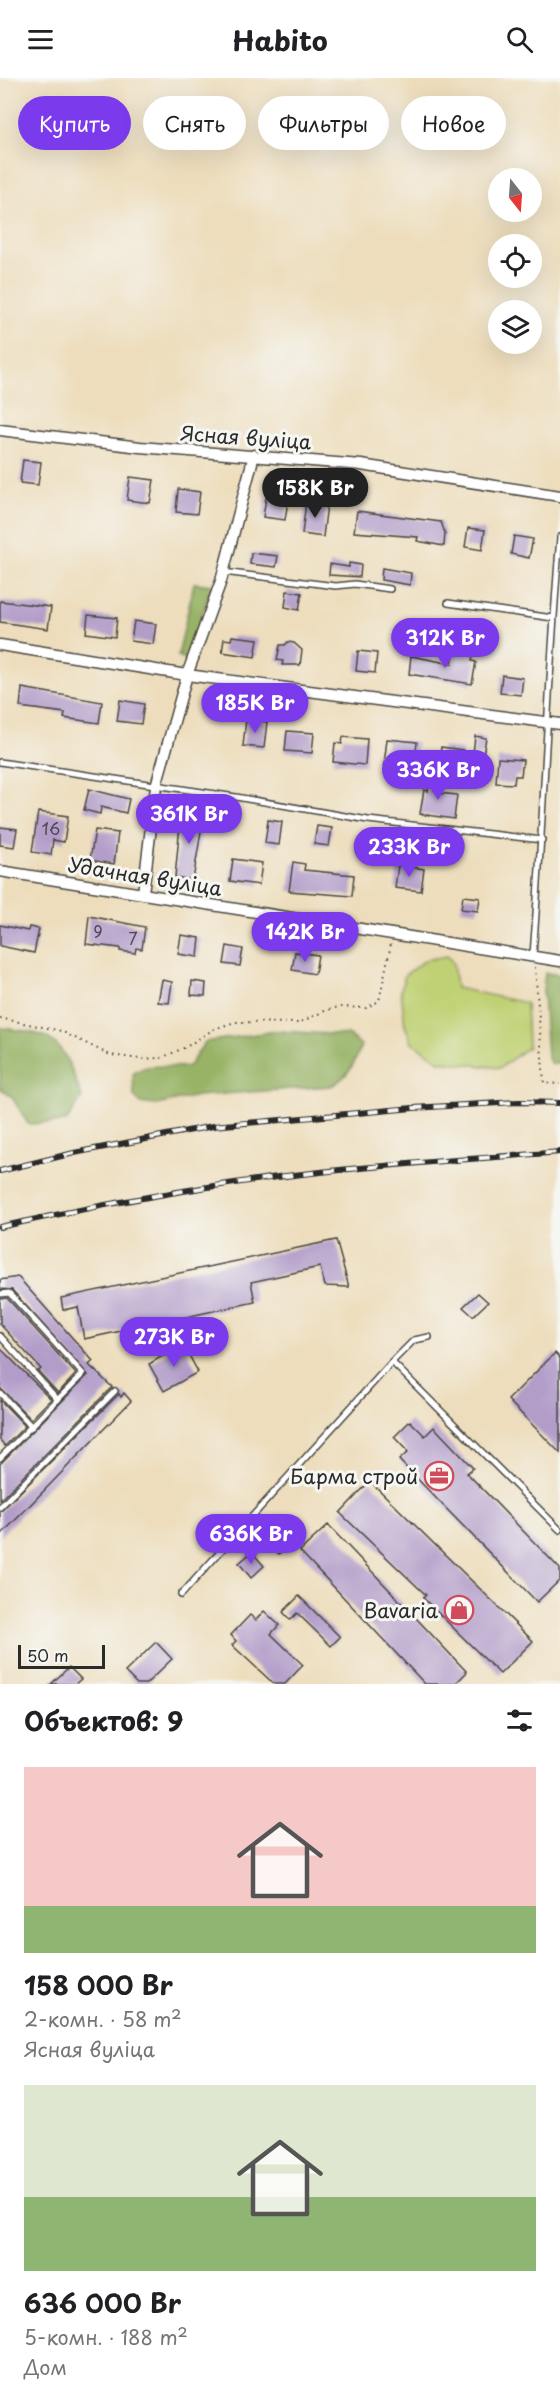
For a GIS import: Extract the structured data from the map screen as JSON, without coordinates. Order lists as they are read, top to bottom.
{
  "streets": {
    "street": ["Ясная вуліца", "Удачная вуліца"]
  },
  "places": {
    "office": ["Барма строй"],
    "shop": ["Bavaria"]
  },
  "house_numbers": ["16", "9", "7"],
  "scale_bar": "50 m",
  "north": "bottom",
  "page": {
    "header": "Habito",
    "chip": [
      "Купить",
      "Снять",
      "Фильтры",
      "Новое"
    ],
    "price": [
      "158K Br",
      "312K Br",
      "185K Br",
      "336K Br",
      "361K Br",
      "233K Br",
      "142K Br",
      "273K Br",
      "636K Br"
    ],
    "scale": "50 m",
    "heading": "Объектов: 9",
    "list": [
      {
        "name": "158 000 Br",
        "note": "2-комн. · 58 m² · Ясная вуліца"
      },
      {
        "name": "636 000 Br",
        "note": "5-комн. · 188 m² · Дом"
      }
    ]
  }
}
